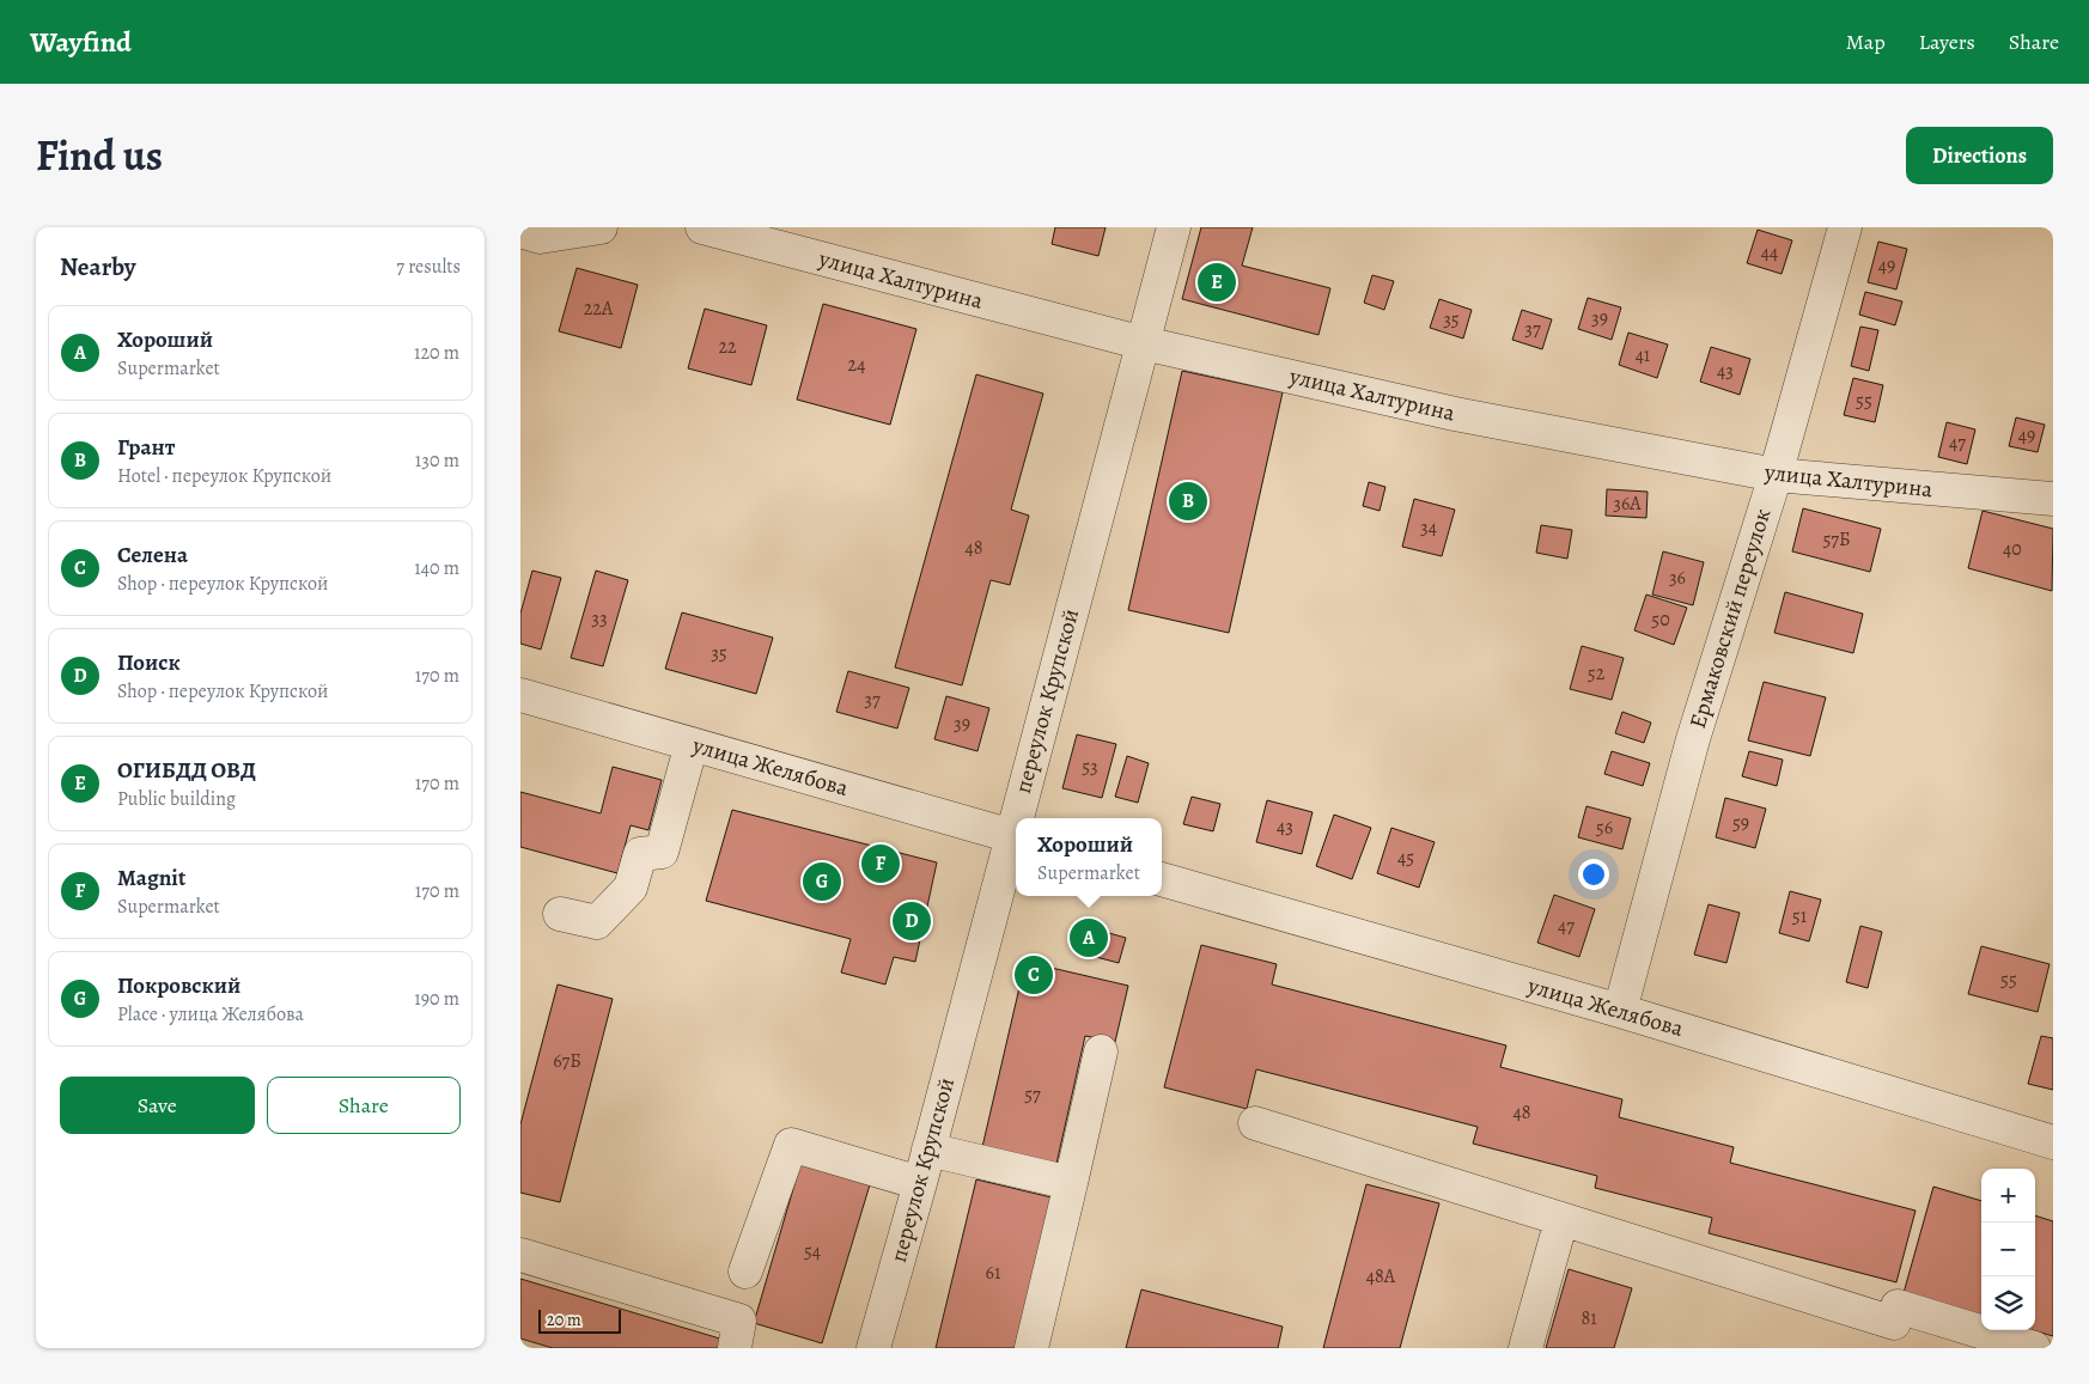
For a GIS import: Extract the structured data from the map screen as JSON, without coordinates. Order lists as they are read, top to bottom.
{
  "streets": {
    "street": [
      "улица Халтурина",
      "Ермаковский переулок",
      "переулок Крупской",
      "улица Желябова"
    ]
  },
  "crossings": [
    ["улица Халтурина", "Ермаковский переулок"],
    ["улица Халтурина", "переулок Крупской"],
    ["Ермаковский переулок", "улица Желябова"],
    ["переулок Крупской", "улица Желябова"]
  ],
  "house_numbers": [
    "44",
    "49",
    "22А",
    "39",
    "35",
    "37",
    "22",
    "41",
    "24",
    "43",
    "55",
    "49",
    "47",
    "36А",
    "34",
    "57Б",
    "48",
    "40",
    "36",
    "33",
    "50",
    "35",
    "52",
    "37",
    "39",
    "53",
    "59",
    "43",
    "56",
    "45",
    "51",
    "47",
    "55",
    "67Б",
    "57",
    "48",
    "54",
    "61",
    "48А",
    "81"
  ],
  "scale_bar": "20 m",
  "page": {
    "header": "Wayfind",
    "nav": ["Map", "Layers", "Share"],
    "title": "Find us",
    "buttons": [
      "Directions",
      ["Save", "Share"]
    ],
    "heading": ["Nearby", "7 results"],
    "pins": [
      "E",
      "B",
      "F",
      "G",
      "D",
      "A",
      "C"
    ],
    "list": [
      {
        "mark": "A",
        "name": "Хороший",
        "note": "Supermarket",
        "value": "120 m"
      },
      {
        "mark": "B",
        "name": "Грант",
        "note": "Hotel · переулок Крупской",
        "value": "130 m"
      },
      {
        "mark": "C",
        "name": "Селена",
        "note": "Shop · переулок Крупской",
        "value": "140 m"
      },
      {
        "mark": "D",
        "name": "Поиск",
        "note": "Shop · переулок Крупской",
        "value": "170 m"
      },
      {
        "mark": "E",
        "name": "ОГИБДД ОВД",
        "note": "Public building",
        "value": "170 m"
      },
      {
        "mark": "F",
        "name": "Magnit",
        "note": "Supermarket",
        "value": "170 m"
      },
      {
        "mark": "G",
        "name": "Покровский",
        "note": "Place · улица Желябова",
        "value": "190 m"
      }
    ],
    "popup": ["Хороший", "Supermarket"],
    "map_buttons": ["+", "−"],
    "scale": "20 m"
  }
}
